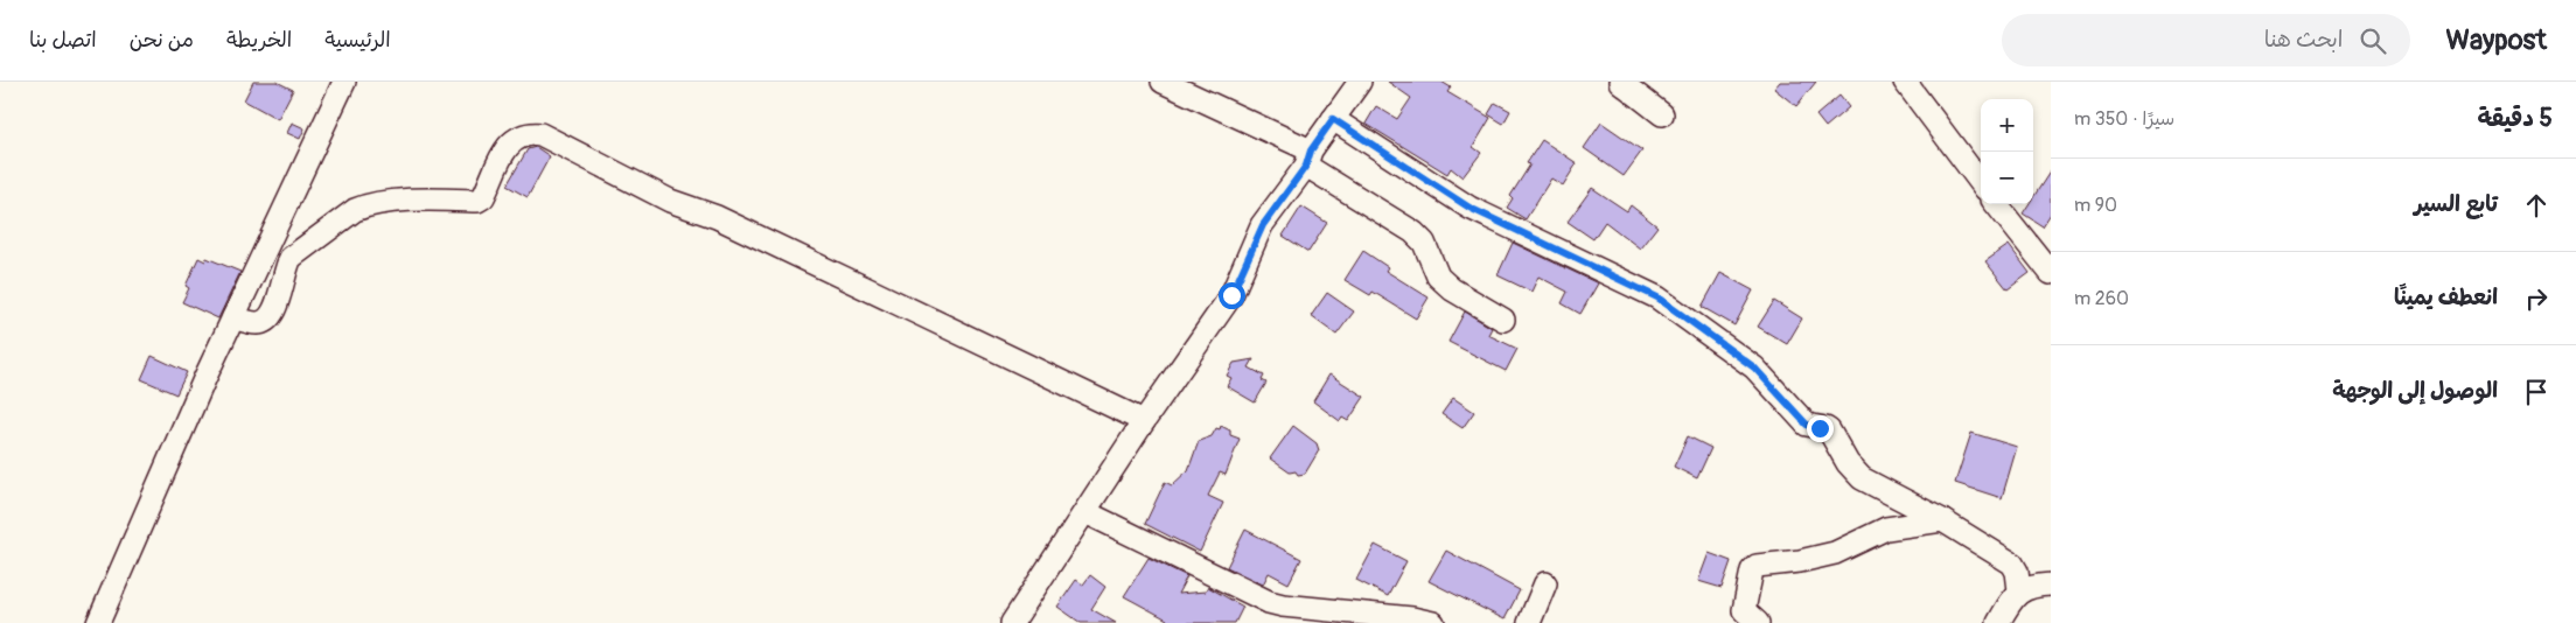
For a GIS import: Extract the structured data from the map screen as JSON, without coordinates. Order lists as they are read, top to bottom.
{
  "page": {
    "header": "Waypost",
    "search": "ابحث هنا",
    "nav": [
      "الرئيسية",
      "الخريطة",
      "من نحن",
      "اتصل بنا"
    ],
    "heading": ["5 دقيقة", "سيرًا · 350 m"],
    "map_buttons": ["+", "−"],
    "list": [
      ["تابع السير", "90 m"],
      ["انعطف يمينًا", "260 m"],
      "الوصول إلى الوجهة"
    ]
  }
}
